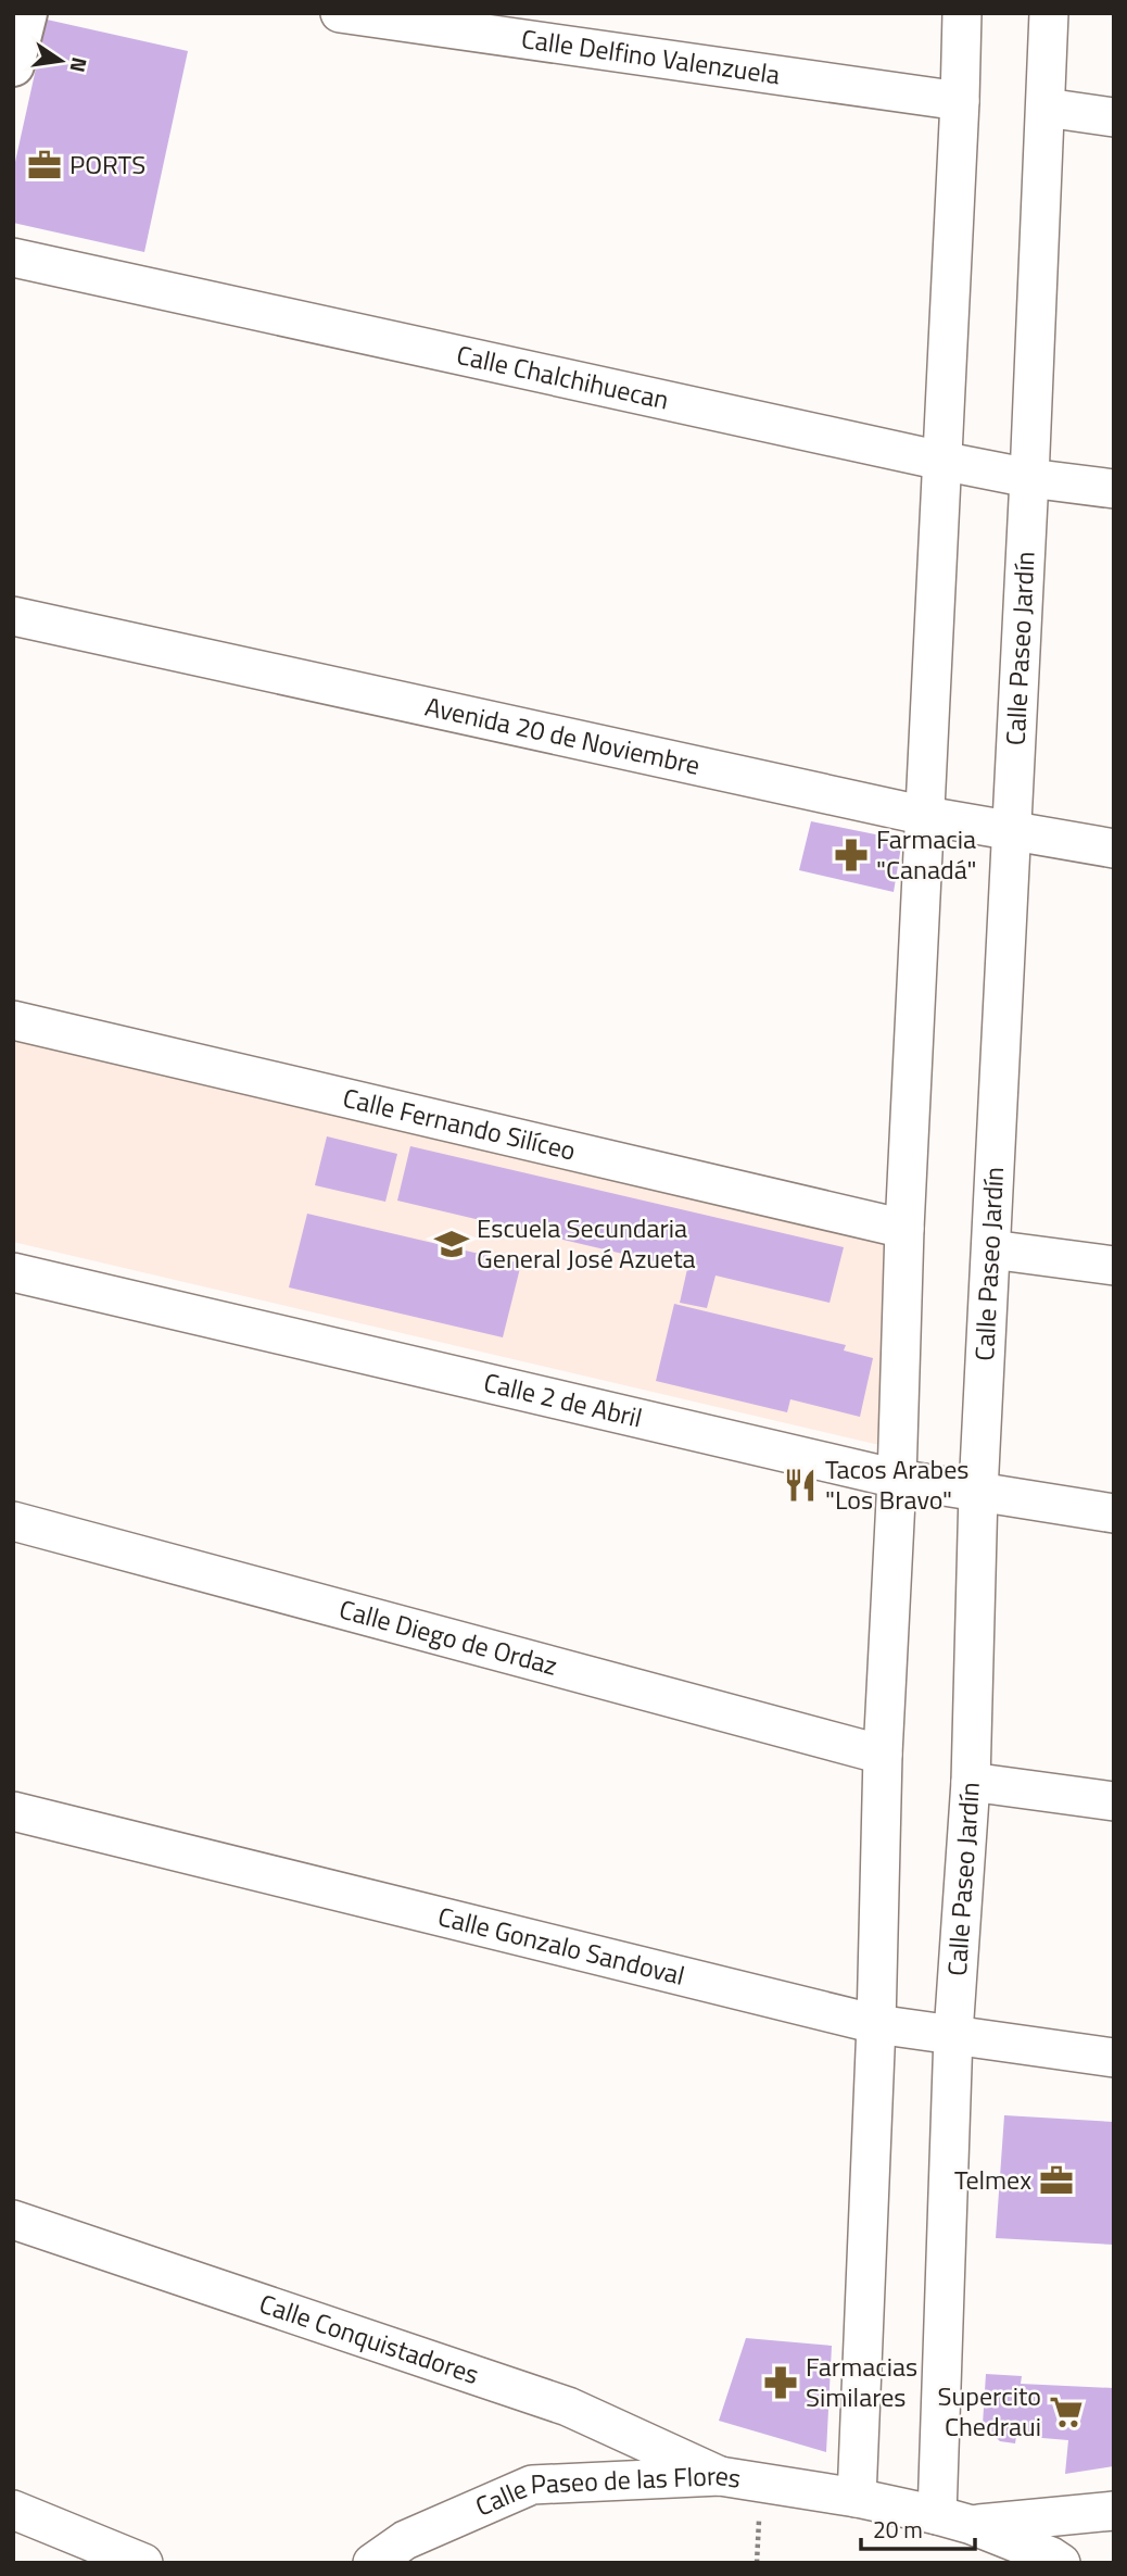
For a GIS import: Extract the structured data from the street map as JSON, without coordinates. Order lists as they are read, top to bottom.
{
  "streets": {
    "street": [
      "Calle Delfino Valenzuela",
      "Calle Chalchihuecan",
      "Calle Paseo Jardín",
      "Avenida 20 de Noviembre",
      "Calle Fernando Silíceo",
      "Calle 2 de Abril",
      "Calle Diego de Ordaz",
      "Calle Gonzalo Sandoval",
      "Calle Conquistadores",
      "Calle Paseo de las Flores"
    ]
  },
  "crossings": [
    ["Calle Chalchihuecan", "Calle Paseo Jardín"],
    ["Calle Paseo Jardín", "Avenida 20 de Noviembre"],
    ["Calle Paseo Jardín", "Calle 2 de Abril"],
    ["Calle Paseo Jardín", "Calle Gonzalo Sandoval"],
    ["Calle Paseo Jardín", "Calle Paseo de las Flores"],
    ["Calle Conquistadores", "Calle Paseo de las Flores"]
  ],
  "places": {
    "office": ["PORTS", "Telmex"],
    "pharmacy": ["Farmacia \"Canadá\"", "Farmacias Similares"],
    "school or university": ["Escuela Secundaria General José Azueta"],
    "restaurant": ["Tacos Arabes \"Los Bravo\""],
    "supermarket": ["Supercito Chedraui"]
  },
  "scale_bar": "20 m",
  "north": "right"
}
